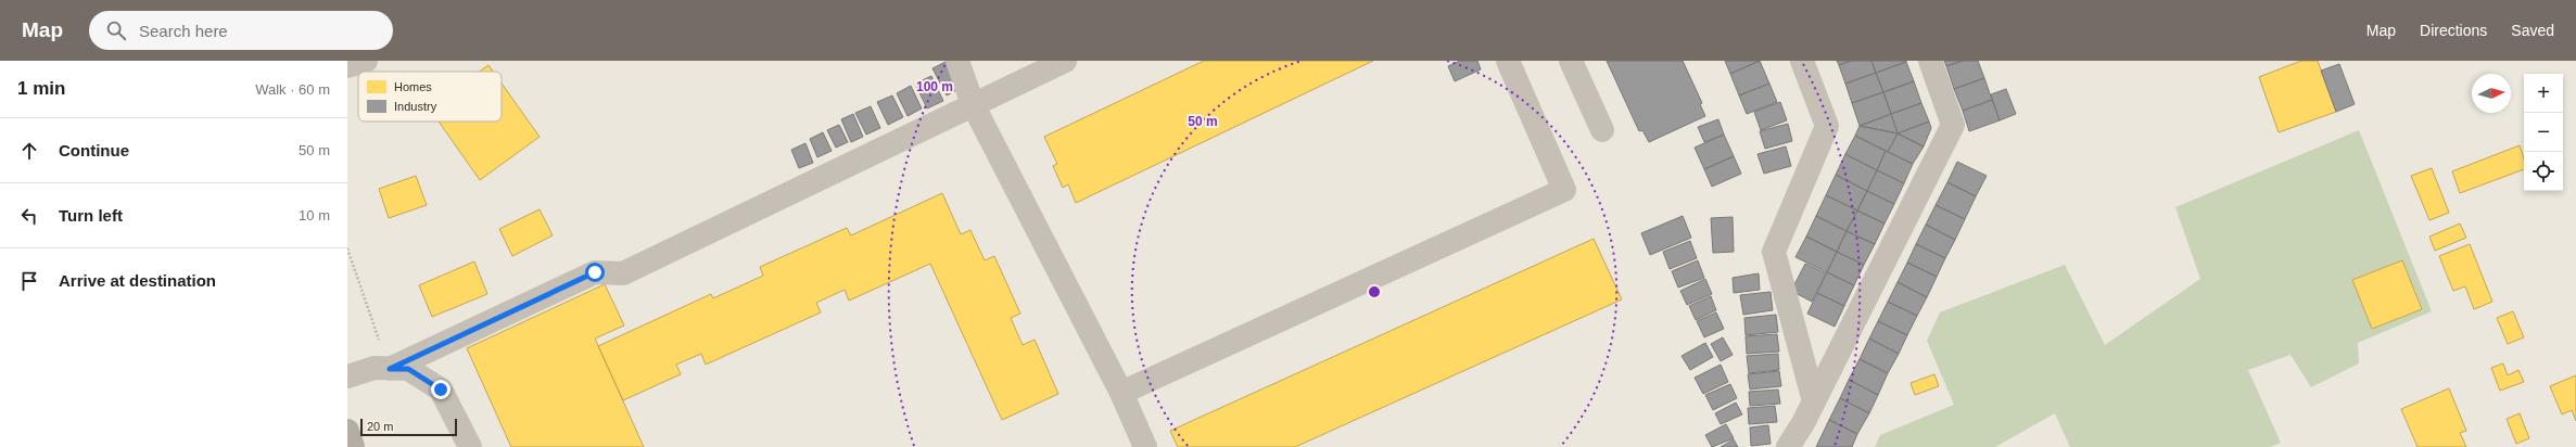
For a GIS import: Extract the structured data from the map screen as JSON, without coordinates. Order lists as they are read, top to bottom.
{
  "legend": ["Homes", "Industry"],
  "scale_bar": "20 m",
  "north": "right",
  "page": {
    "header": "Map",
    "search": "Search here",
    "nav": ["Map", "Directions", "Saved"],
    "heading": ["1 min", "Walk · 60 m"],
    "map_buttons": ["+", "−"],
    "list": [
      ["Continue", "50 m"],
      ["Turn left", "10 m"],
      "Arrive at destination"
    ],
    "scale": "20 m"
  },
  "rings": ["100 m", "50 m"]
}
